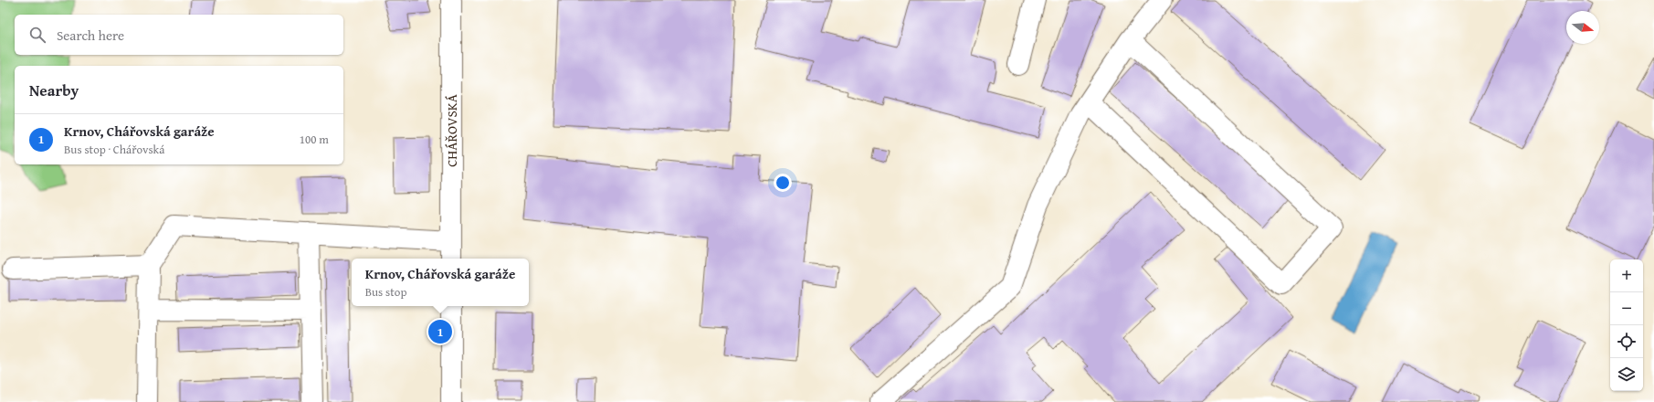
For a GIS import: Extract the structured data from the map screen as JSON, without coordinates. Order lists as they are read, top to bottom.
{
  "streets": {
    "street": ["CHÁŘOVSKÁ"]
  },
  "north": "right",
  "page": {
    "search": "Search here",
    "heading": "Nearby",
    "list": [
      {
        "mark": "1",
        "name": "Krnov, Chářovská garáže",
        "note": "Bus stop · Chářovská",
        "value": "100 m"
      }
    ],
    "popup": ["Krnov, Chářovská garáže", "Bus stop"],
    "map_buttons": ["+", "−"],
    "pins": "1"
  }
}
